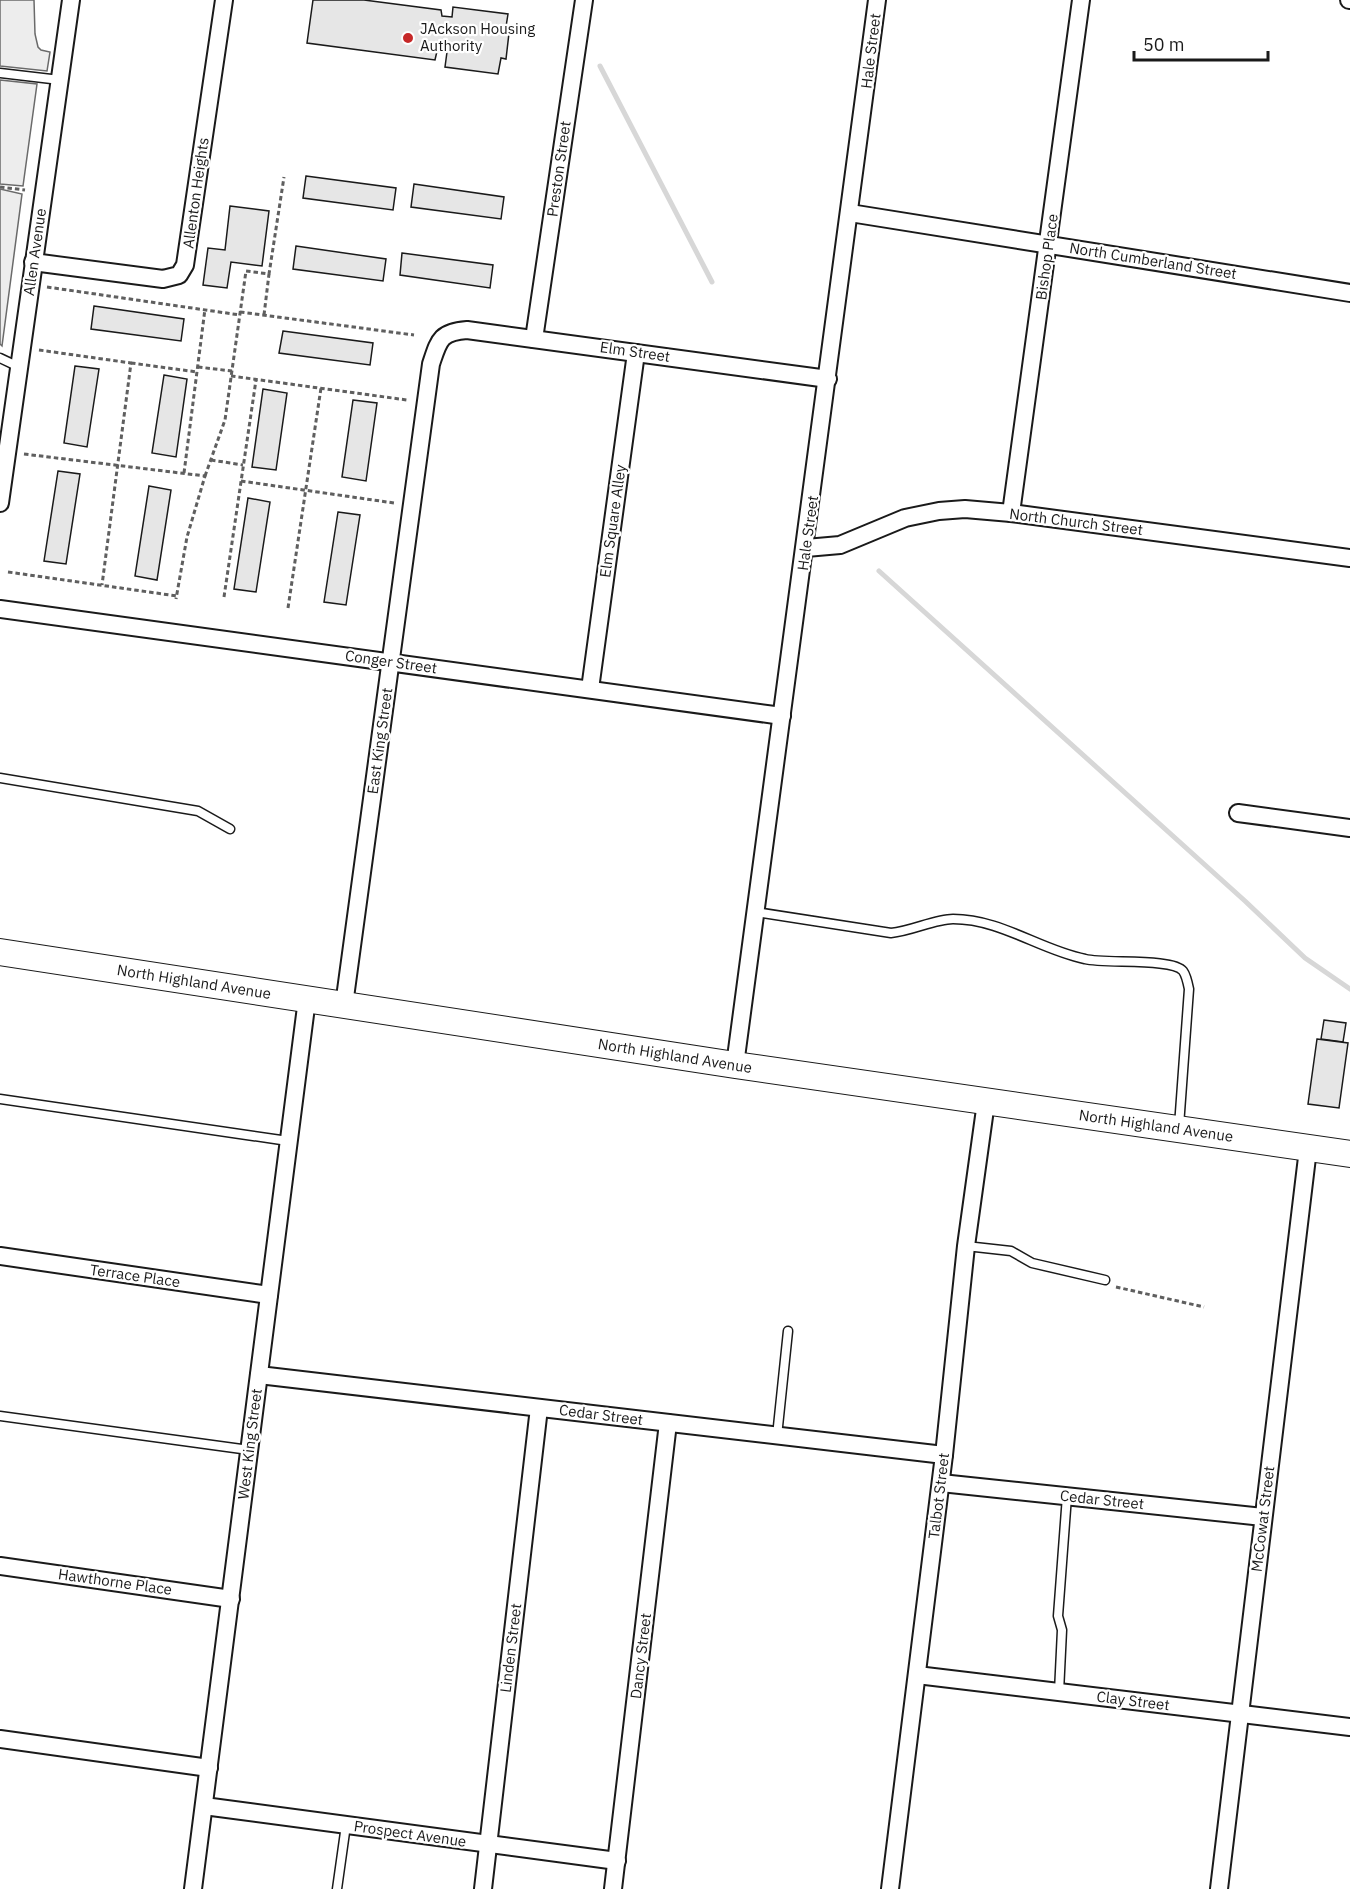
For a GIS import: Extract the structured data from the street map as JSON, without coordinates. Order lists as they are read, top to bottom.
{
  "streets": {
    "main road": ["North Highland Avenue"],
    "street": [
      "Hale Street",
      "Preston Street",
      "Allenton Heights",
      "Allen Avenue",
      "Bishop Place",
      "North Cumberland Street",
      "Elm Street",
      "Elm Square Alley",
      "North Church Street",
      "Conger Street",
      "East King Street",
      "Terrace Place",
      "Cedar Street",
      "West King Street",
      "Talbot Street",
      "McCowat Street",
      "Hawthorne Place",
      "Linden Street",
      "Dancy Street",
      "Clay Street",
      "Prospect Avenue"
    ]
  },
  "crossings": [
    ["Hale Street", "North Cumberland Street"],
    ["Hale Street", "Elm Street"],
    ["Hale Street", "North Church Street"],
    ["Hale Street", "Conger Street"],
    ["Hale Street", "North Highland Avenue"],
    ["Preston Street", "Elm Street"],
    ["Allenton Heights", "Allen Avenue"],
    ["Bishop Place", "North Cumberland Street"],
    ["Bishop Place", "North Church Street"],
    ["Elm Street", "Elm Square Alley"],
    ["Elm Street", "East King Street"],
    ["Elm Square Alley", "Conger Street"],
    ["Conger Street", "East King Street"],
    ["East King Street", "North Highland Avenue"],
    ["North Highland Avenue", "West King Street"],
    ["North Highland Avenue", "Talbot Street"],
    ["North Highland Avenue", "McCowat Street"],
    ["Terrace Place", "West King Street"],
    ["Cedar Street", "West King Street"],
    ["Cedar Street", "Talbot Street"],
    ["Cedar Street", "McCowat Street"],
    ["Cedar Street", "Linden Street"],
    ["Cedar Street", "Dancy Street"],
    ["West King Street", "Hawthorne Place"],
    ["West King Street", "Prospect Avenue"],
    ["Talbot Street", "Clay Street"],
    ["McCowat Street", "Clay Street"],
    ["Linden Street", "Prospect Avenue"],
    ["Dancy Street", "Prospect Avenue"]
  ],
  "places": ["JAckson Housing Authority"],
  "scale_bar": "50 m"
}
